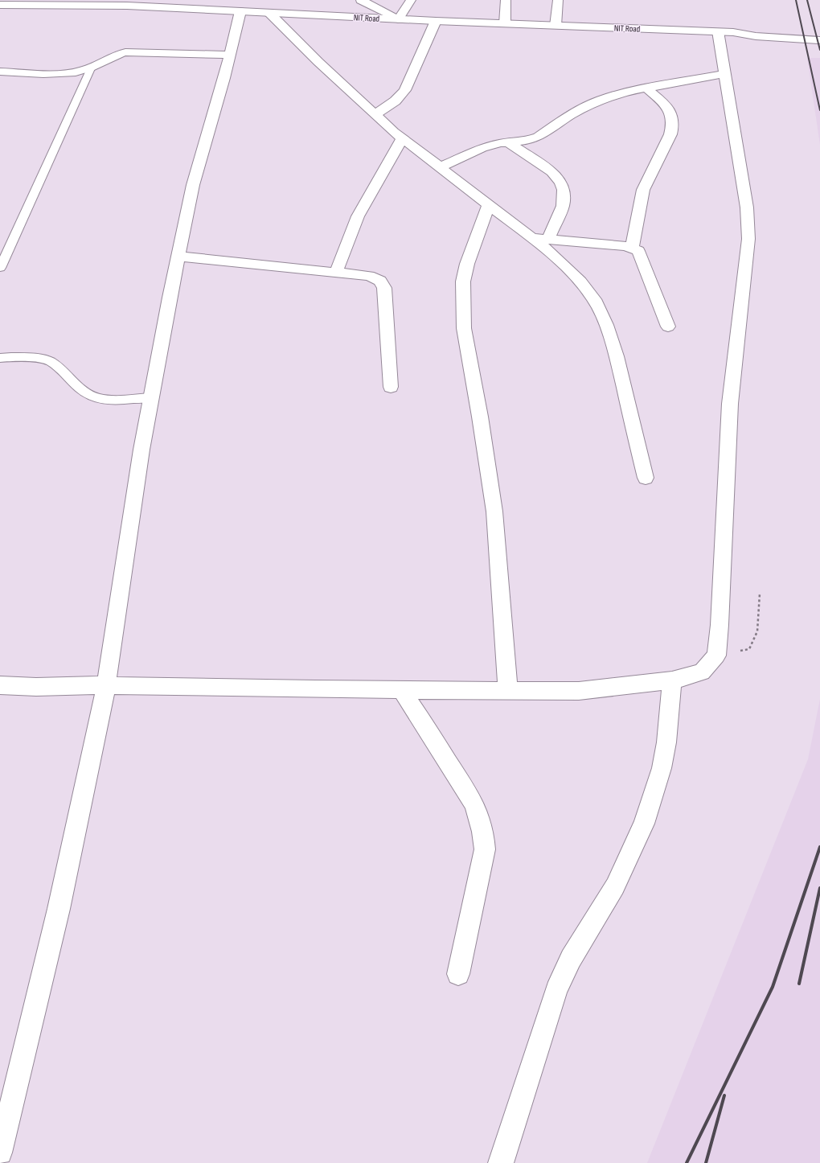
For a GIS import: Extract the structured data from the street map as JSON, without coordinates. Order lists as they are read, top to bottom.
{
  "streets": {
    "street": ["NIT Road"]
  }
}
